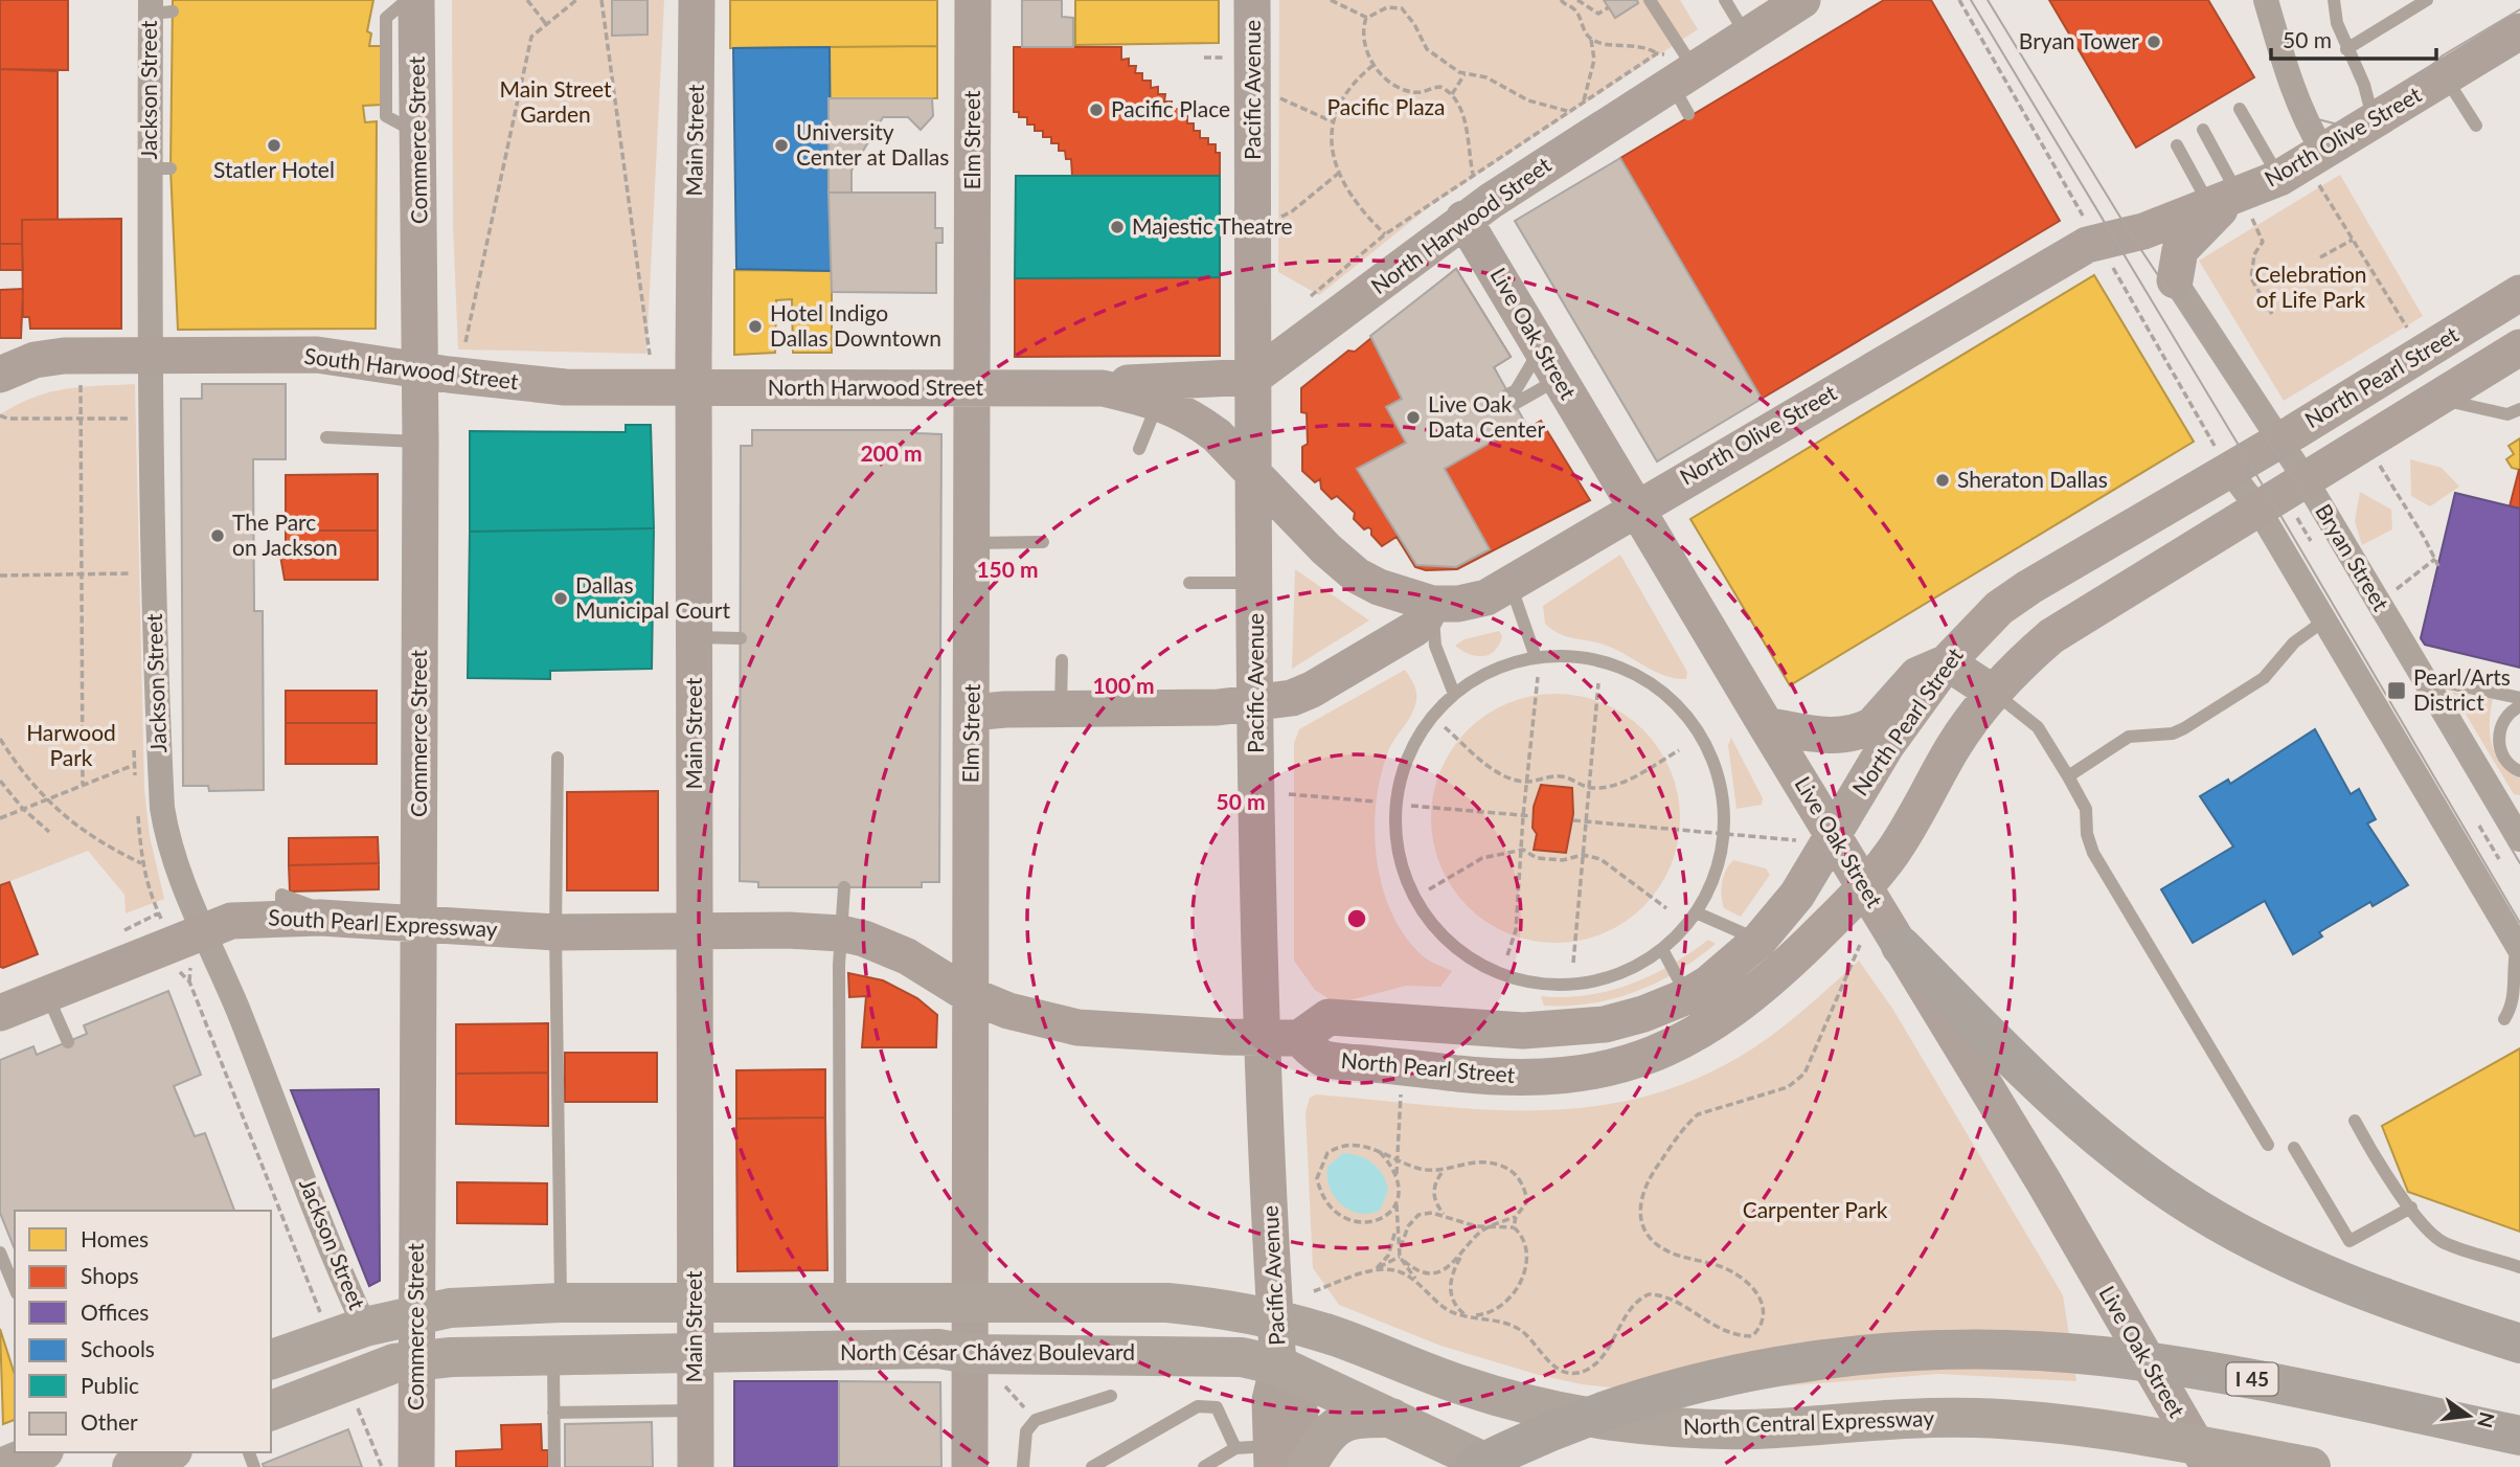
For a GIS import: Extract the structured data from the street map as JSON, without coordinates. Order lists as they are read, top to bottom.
{
  "streets": {
    "main road": [
      "Pacific Avenue",
      "North Olive Street",
      "Commerce Street",
      "Main Street",
      "Elm Street",
      "North Harwood Street",
      "Live Oak Street",
      "South Harwood Street",
      "North Pearl Street",
      "South Pearl Expressway",
      "North César Chávez Boulevard",
      "North Central Expressway"
    ],
    "street": ["Jackson Street", "Bryan Street"]
  },
  "crossings": [
    ["Jackson Street", "South Harwood Street"],
    ["Jackson Street", "South Pearl Expressway"],
    ["Pacific Avenue", "North Harwood Street"],
    ["Pacific Avenue", "South Pearl Expressway"],
    ["Pacific Avenue", "North César Chávez Boulevard"],
    ["Pacific Avenue", "North Central Expressway"],
    ["North Olive Street", "North Harwood Street"],
    ["North Olive Street", "Live Oak Street"],
    ["Commerce Street", "South Harwood Street"],
    ["Commerce Street", "South Pearl Expressway"],
    ["Commerce Street", "North César Chávez Boulevard"],
    ["Main Street", "North Harwood Street"],
    ["Main Street", "South Harwood Street"],
    ["Main Street", "South Pearl Expressway"],
    ["Main Street", "North César Chávez Boulevard"],
    ["Elm Street", "North Harwood Street"],
    ["Elm Street", "South Pearl Expressway"],
    ["Elm Street", "North César Chávez Boulevard"],
    ["North Harwood Street", "Live Oak Street"],
    ["North Harwood Street", "South Harwood Street"],
    ["Live Oak Street", "North Pearl Street"],
    ["Live Oak Street", "North Central Expressway"],
    ["North Pearl Street", "Bryan Street"]
  ],
  "parks": [
    "Main Street Garden",
    "Pacific Plaza",
    "Celebration of Life Park",
    "Harwood Park",
    "Carpenter Park"
  ],
  "places": {
    "other": [
      "Bryan Tower",
      "Pacific Place",
      "Statler Hotel",
      "University Center at Dallas",
      "Majestic Theatre",
      "Hotel Indigo Dallas Downtown",
      "Live Oak Data Center",
      "Sheraton Dallas",
      "The Parc on Jackson",
      "Dallas Municipal Court"
    ],
    "transit": ["Pearl/Arts District"]
  },
  "legend": [
    "Homes",
    "Shops",
    "Offices",
    "Schools",
    "Public",
    "Other"
  ],
  "scale_bar": "50 m",
  "north": "right",
  "rings": [
    "200 m",
    "150 m",
    "100 m",
    "50 m"
  ]
}
